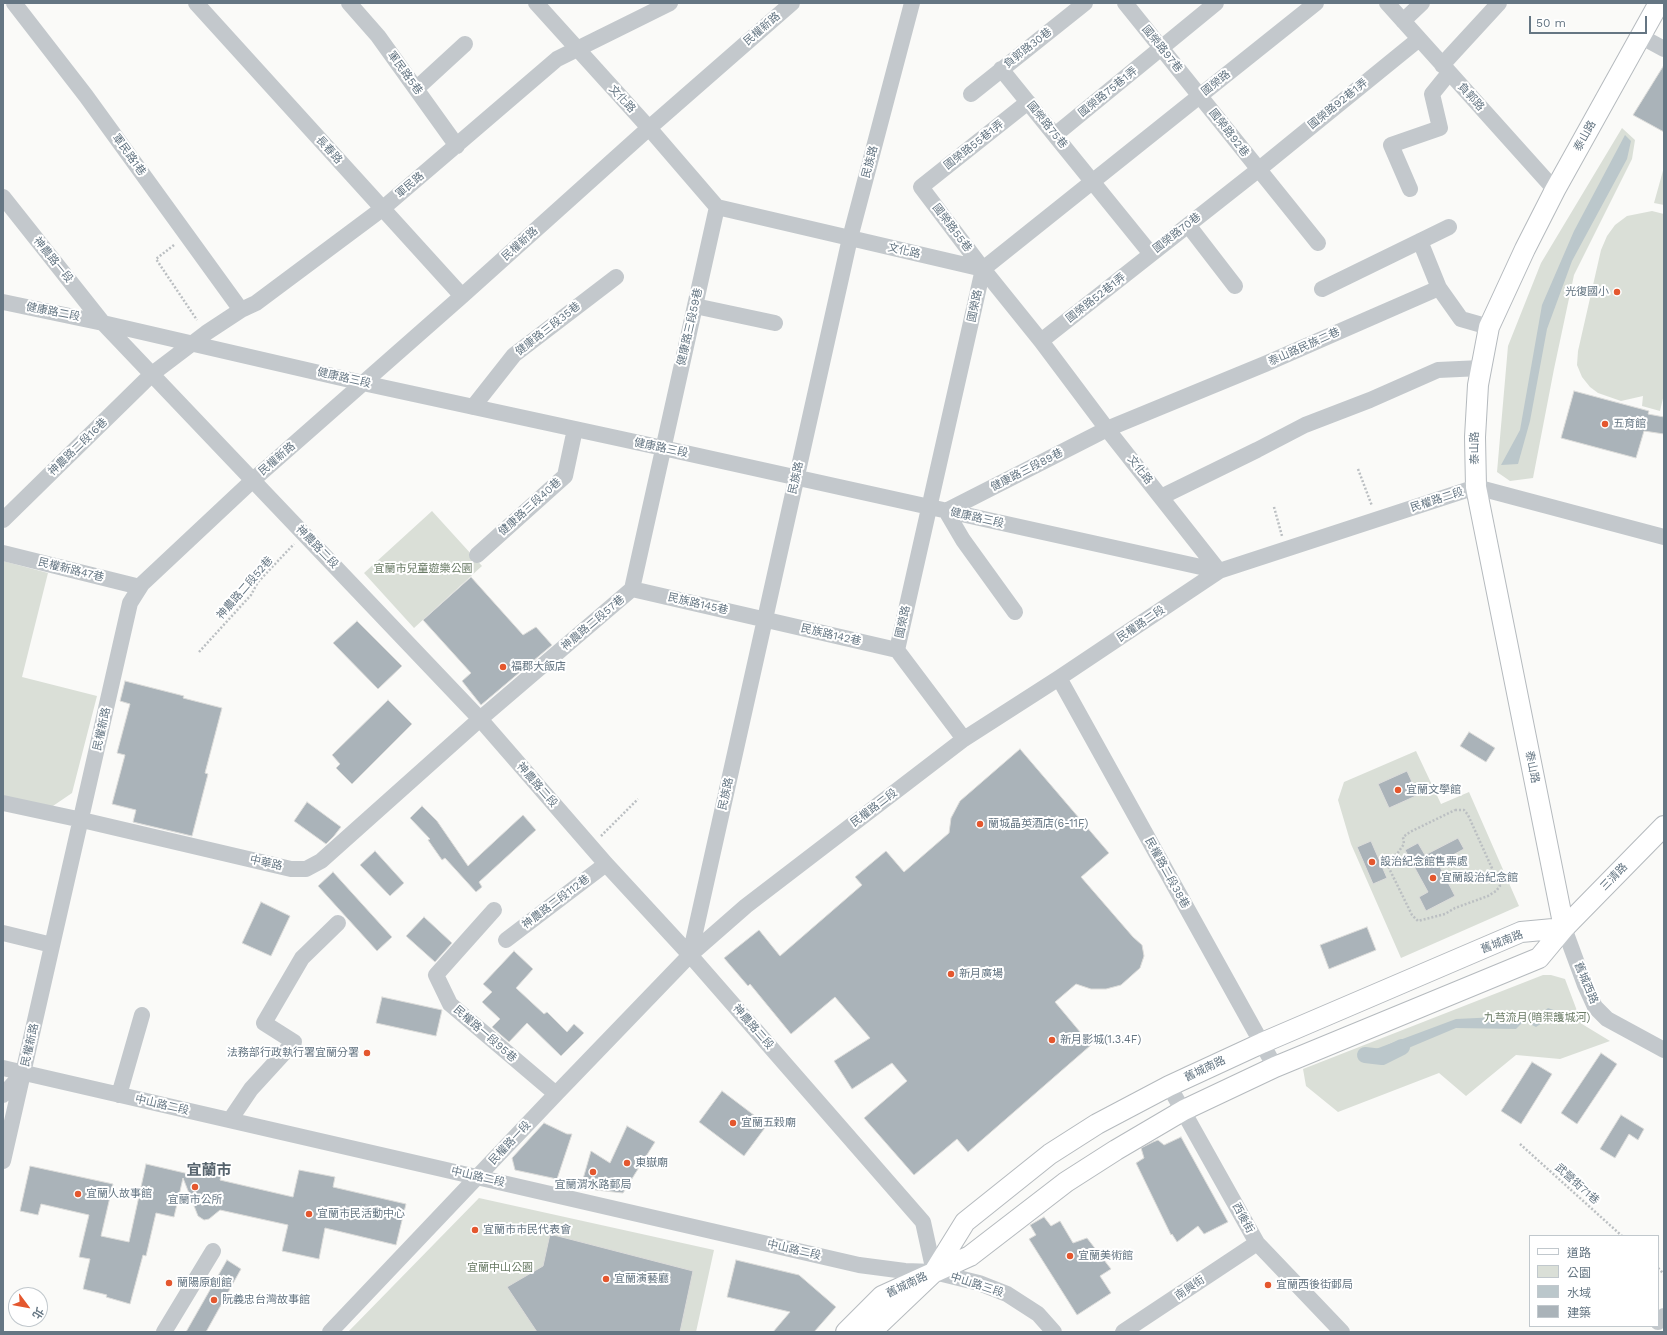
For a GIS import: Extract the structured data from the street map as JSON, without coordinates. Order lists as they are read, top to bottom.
{
  "streets": {
    "main road": ["泰山路", "三清路", "舊城南路"],
    "street": [
      "民權新路",
      "負郭路30巷",
      "國榮路97巷",
      "軍民路5巷",
      "國榮路",
      "國榮路75巷1弄",
      "負郭路",
      "文化路",
      "國榮路92巷1弄",
      "國榮路75巷",
      "國榮路92巷",
      "國榮路55巷1弄",
      "長春路",
      "軍民路1巷",
      "民族路",
      "軍民路",
      "國榮路55巷",
      "國榮路70巷",
      "神農路一段",
      "國榮路52巷1弄",
      "健康路二段",
      "健康路三段59巷",
      "健康路三段35巷",
      "泰山路民族二巷",
      "健康路三段",
      "神農路二段16巷",
      "健康路三段89巷",
      "民權路二段",
      "健康路三段40巷",
      "神農路二段",
      "民權新路47巷",
      "民族路145巷",
      "神農路二段57巷",
      "民族路142巷",
      "中華路",
      "民權路二段38巷",
      "神農路二段112巷",
      "舊城西路",
      "民權路一段95巷",
      "中山路二段",
      "民權路一段",
      "西後街",
      "中山路三段",
      "南興街"
    ],
    "path": ["神農路二段52巷", "武營街71巷"]
  },
  "crossings": [
    ["民權新路", "文化路"],
    ["民權新路", "長春路"],
    ["民權新路", "健康路三段"],
    ["民權新路", "神農路二段"],
    ["民權新路", "民權新路47巷"],
    ["民權新路", "中華路"],
    ["民權新路", "中山路二段"],
    ["負郭路30巷", "國榮路75巷"],
    ["國榮路97巷", "國榮路"],
    ["國榮路97巷", "國榮路75巷1弄"],
    ["國榮路97巷", "國榮路92巷"],
    ["軍民路5巷", "軍民路"],
    ["國榮路", "文化路"],
    ["國榮路", "國榮路75巷"],
    ["國榮路", "國榮路92巷"],
    ["國榮路", "國榮路55巷"],
    ["國榮路", "國榮路70巷"],
    ["國榮路", "健康路三段"],
    ["國榮路", "民權路二段"],
    ["國榮路", "民族路142巷"],
    ["國榮路75巷1弄", "國榮路75巷"],
    ["負郭路", "國榮路92巷1弄"],
    ["負郭路", "泰山路"],
    ["文化路", "民族路"],
    ["文化路", "軍民路"],
    ["文化路", "國榮路55巷"],
    ["文化路", "國榮路52巷1弄"],
    ["文化路", "健康路三段59巷"],
    ["文化路", "泰山路民族二巷"],
    ["文化路", "健康路三段"],
    ["文化路", "健康路三段89巷"],
    ["文化路", "民權路二段"],
    ["國榮路92巷1弄", "國榮路92巷"],
    ["國榮路92巷1弄", "國榮路70巷"],
    ["國榮路75巷", "國榮路55巷1弄"],
    ["國榮路75巷", "國榮路70巷"],
    ["國榮路92巷", "國榮路70巷"],
    ["泰山路", "民權路二段"],
    ["泰山路", "三清路"],
    ["泰山路", "舊城南路"],
    ["泰山路", "舊城西路"],
    ["國榮路55巷1弄", "國榮路55巷"],
    ["長春路", "軍民路"],
    ["軍民路1巷", "軍民路"],
    ["民族路", "健康路三段"],
    ["民族路", "民權路二段"],
    ["民族路", "神農路二段"],
    ["民族路", "民族路145巷"],
    ["民族路", "民族路142巷"],
    ["民族路", "民權路一段"],
    ["軍民路", "健康路三段"],
    ["軍民路", "神農路二段16巷"],
    ["軍民路", "神農路二段"],
    ["國榮路70巷", "國榮路52巷1弄"],
    ["神農路一段", "健康路二段"],
    ["神農路一段", "健康路三段"],
    ["神農路一段", "神農路二段"],
    ["健康路二段", "健康路三段"],
    ["健康路二段", "神農路二段"],
    ["健康路三段59巷", "健康路三段"],
    ["健康路三段59巷", "神農路二段57巷"],
    ["健康路三段35巷", "健康路三段"],
    ["泰山路民族二巷", "健康路三段89巷"],
    ["健康路三段", "健康路三段89巷"],
    ["健康路三段", "民權路二段"],
    ["健康路三段", "健康路三段40巷"],
    ["健康路三段", "神農路二段"],
    ["健康路三段", "神農路二段57巷"],
    ["神農路二段16巷", "神農路二段"],
    ["民權路二段", "神農路二段"],
    ["民權路二段", "民權路二段38巷"],
    ["民權路二段", "民權路一段"],
    ["神農路二段", "神農路二段52巷"],
    ["神農路二段", "神農路二段57巷"],
    ["神農路二段", "中華路"],
    ["神農路二段", "神農路二段112巷"],
    ["神農路二段", "舊城南路"],
    ["神農路二段", "中山路二段"],
    ["神農路二段", "民權路一段"],
    ["神農路二段", "中山路三段"],
    ["民族路145巷", "神農路二段57巷"],
    ["民族路145巷", "民族路142巷"],
    ["神農路二段57巷", "中華路"],
    ["民權路二段38巷", "舊城南路"],
    ["三清路", "舊城南路"],
    ["三清路", "舊城西路"],
    ["舊城南路", "舊城西路"],
    ["舊城南路", "中山路二段"],
    ["舊城南路", "西後街"],
    ["舊城南路", "中山路三段"],
    ["民權路一段95巷", "民權路一段"],
    ["中山路二段", "民權路一段"],
    ["中山路二段", "中山路三段"],
    ["西後街", "南興街"]
  ],
  "districts": ["宜蘭市"],
  "parks": ["宜蘭市兒童遊樂公園", "九芎流月(暗渠護城河)", "宜蘭中山公園"],
  "places": [
    "光復國小",
    "五育館",
    "福郡大飯店",
    "宜蘭文學館",
    "蘭城晶英酒店(6-11F)",
    "設治紀念館售票處",
    "宜蘭設治紀念館",
    "新月廣場",
    "新月影城(1.3.4F)",
    "法務部行政執行署宜蘭分署",
    "宜蘭五穀廟",
    "東嶽廟",
    "宜蘭渭水路郵局",
    "宜蘭市公所",
    "宜蘭人故事館",
    "宜蘭市民活動中心",
    "宜蘭市市民代表會",
    "宜蘭美術館",
    "宜蘭演藝廳",
    "蘭陽原創館",
    "宜蘭西後街郵局",
    "阮義忠台灣故事館"
  ],
  "legend": [
    "道路",
    "公園",
    "水域",
    "建築"
  ],
  "scale_bar": "50 m",
  "north": "bottom right"
}
